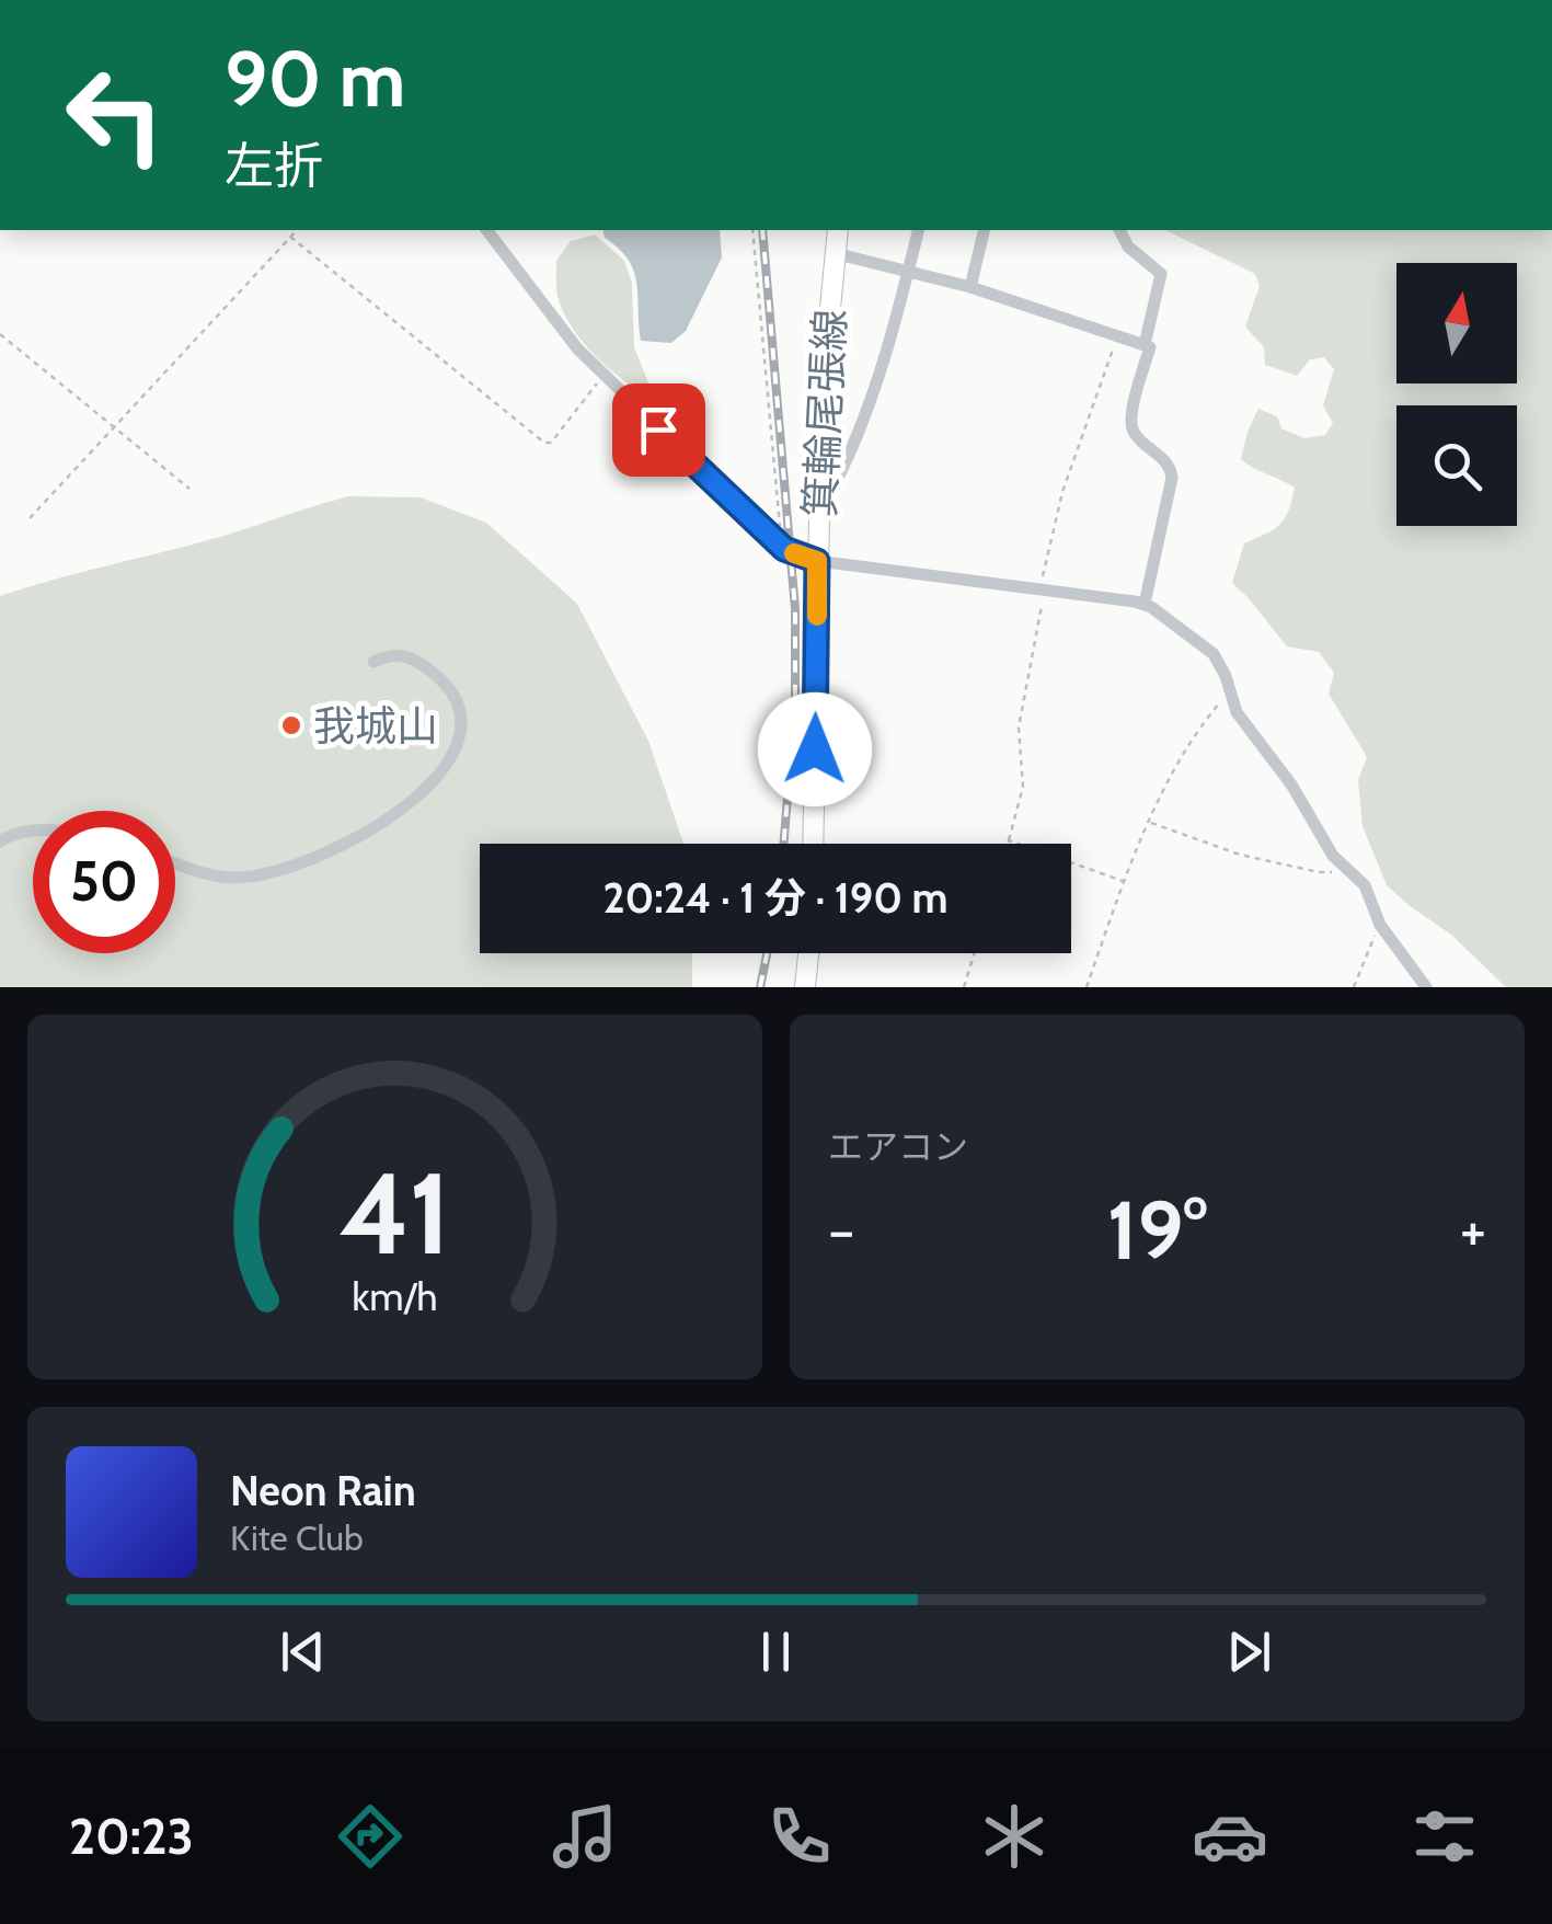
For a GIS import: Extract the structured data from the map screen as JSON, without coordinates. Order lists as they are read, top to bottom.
{
  "streets": {
    "main road": ["箕輪尾張線"]
  },
  "places": ["我城山"],
  "north": "top",
  "page": {
    "turn": ["90 m", "左折"],
    "limit": "50",
    "trip": "20:24 · 1 分 · 190 m",
    "tile": "エアコン",
    "heat": ["−", "19°", "+"],
    "song": ["Neon Rain", "Kite Club"],
    "tabs": "20:23",
    "gauge": ["41", "km/h"]
  }
}
